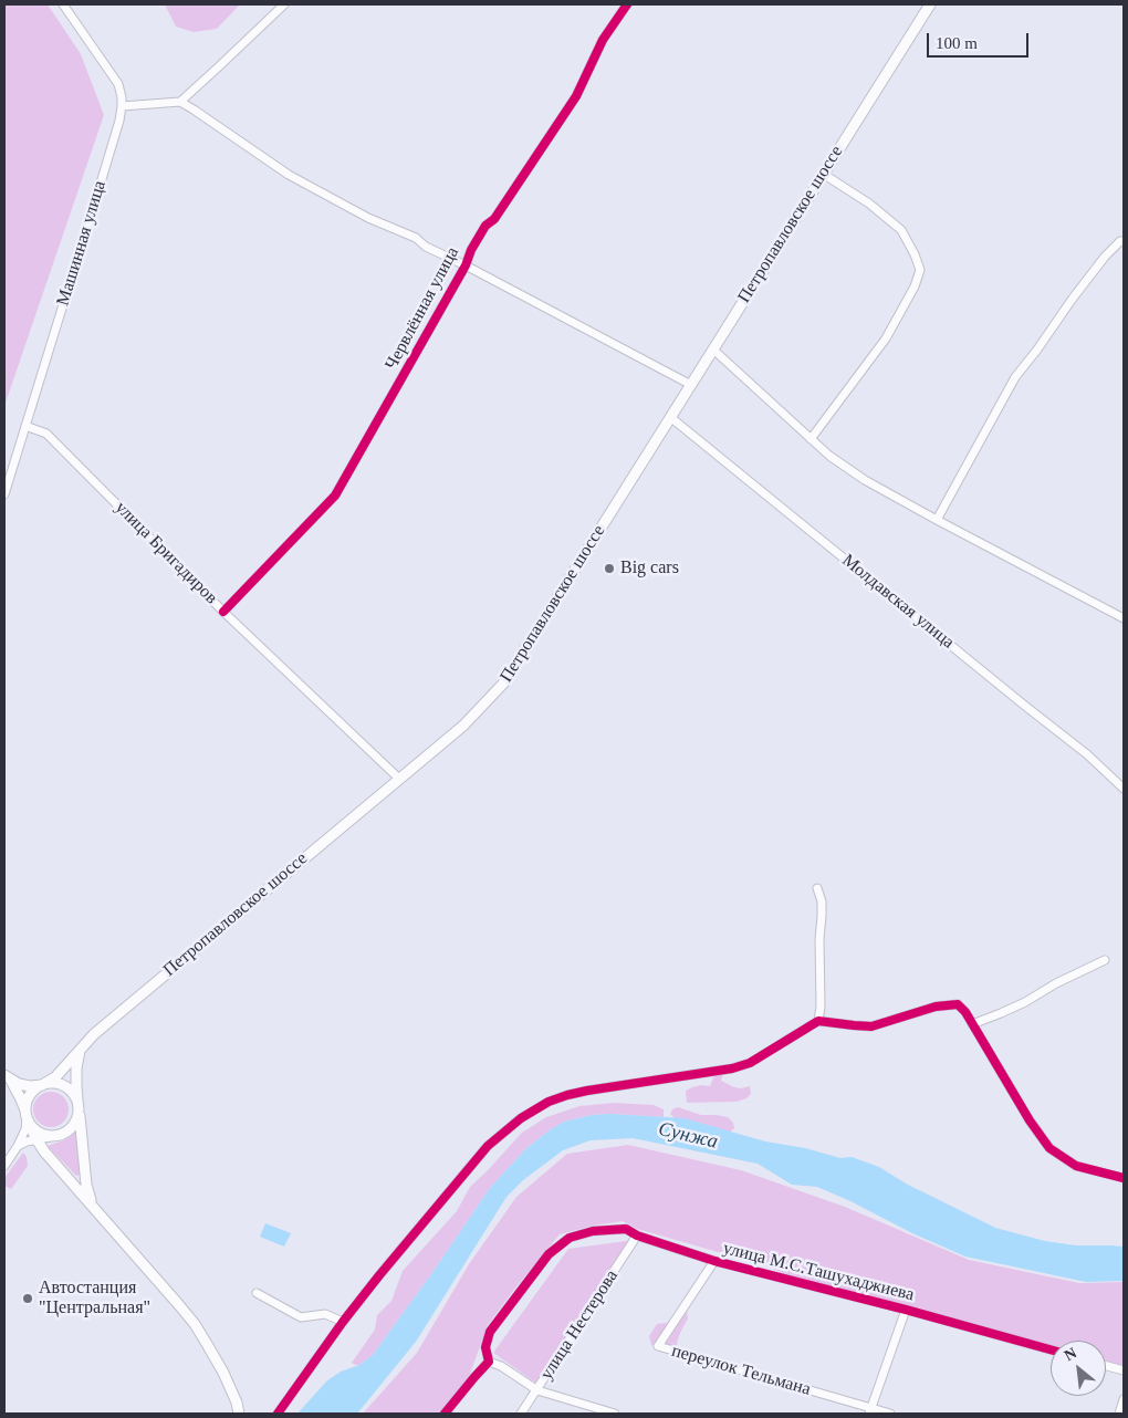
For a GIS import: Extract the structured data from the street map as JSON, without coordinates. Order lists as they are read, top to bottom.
{
  "streets": {
    "main road": ["Петропавловское шоссе"],
    "street": [
      "Машинная улица",
      "Червлённая улица",
      "улица Бригадиров",
      "Молдавская улица",
      "улица М.С.Ташухаджиева",
      "улица Нестерова",
      "переулок Тельмана"
    ]
  },
  "crossings": [
    ["Петропавловское шоссе", "улица Бригадиров"],
    ["Петропавловское шоссе", "Молдавская улица"],
    ["Машинная улица", "улица Бригадиров"],
    ["Червлённая улица", "улица Бригадиров"],
    ["улица М.С.Ташухаджиева", "улица Нестерова"],
    ["улица М.С.Ташухаджиева", "переулок Тельмана"]
  ],
  "water": ["Сунжа"],
  "places": ["Big cars", "Автостанция \"Центральная\""],
  "scale_bar": "100 m",
  "north": "top left"
}
